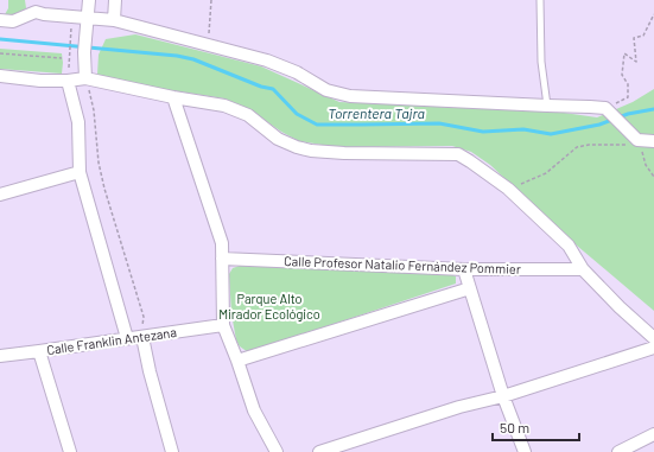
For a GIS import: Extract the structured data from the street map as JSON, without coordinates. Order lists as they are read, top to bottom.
{
  "streets": {
    "street": ["Calle Profesor Natalio Fernández Pommier", "Calle Franklin Antezana"]
  },
  "water": ["Torrentera Tajra"],
  "parks": ["Parque Alto Mirador Ecológico"],
  "scale_bar": "50 m"
}
